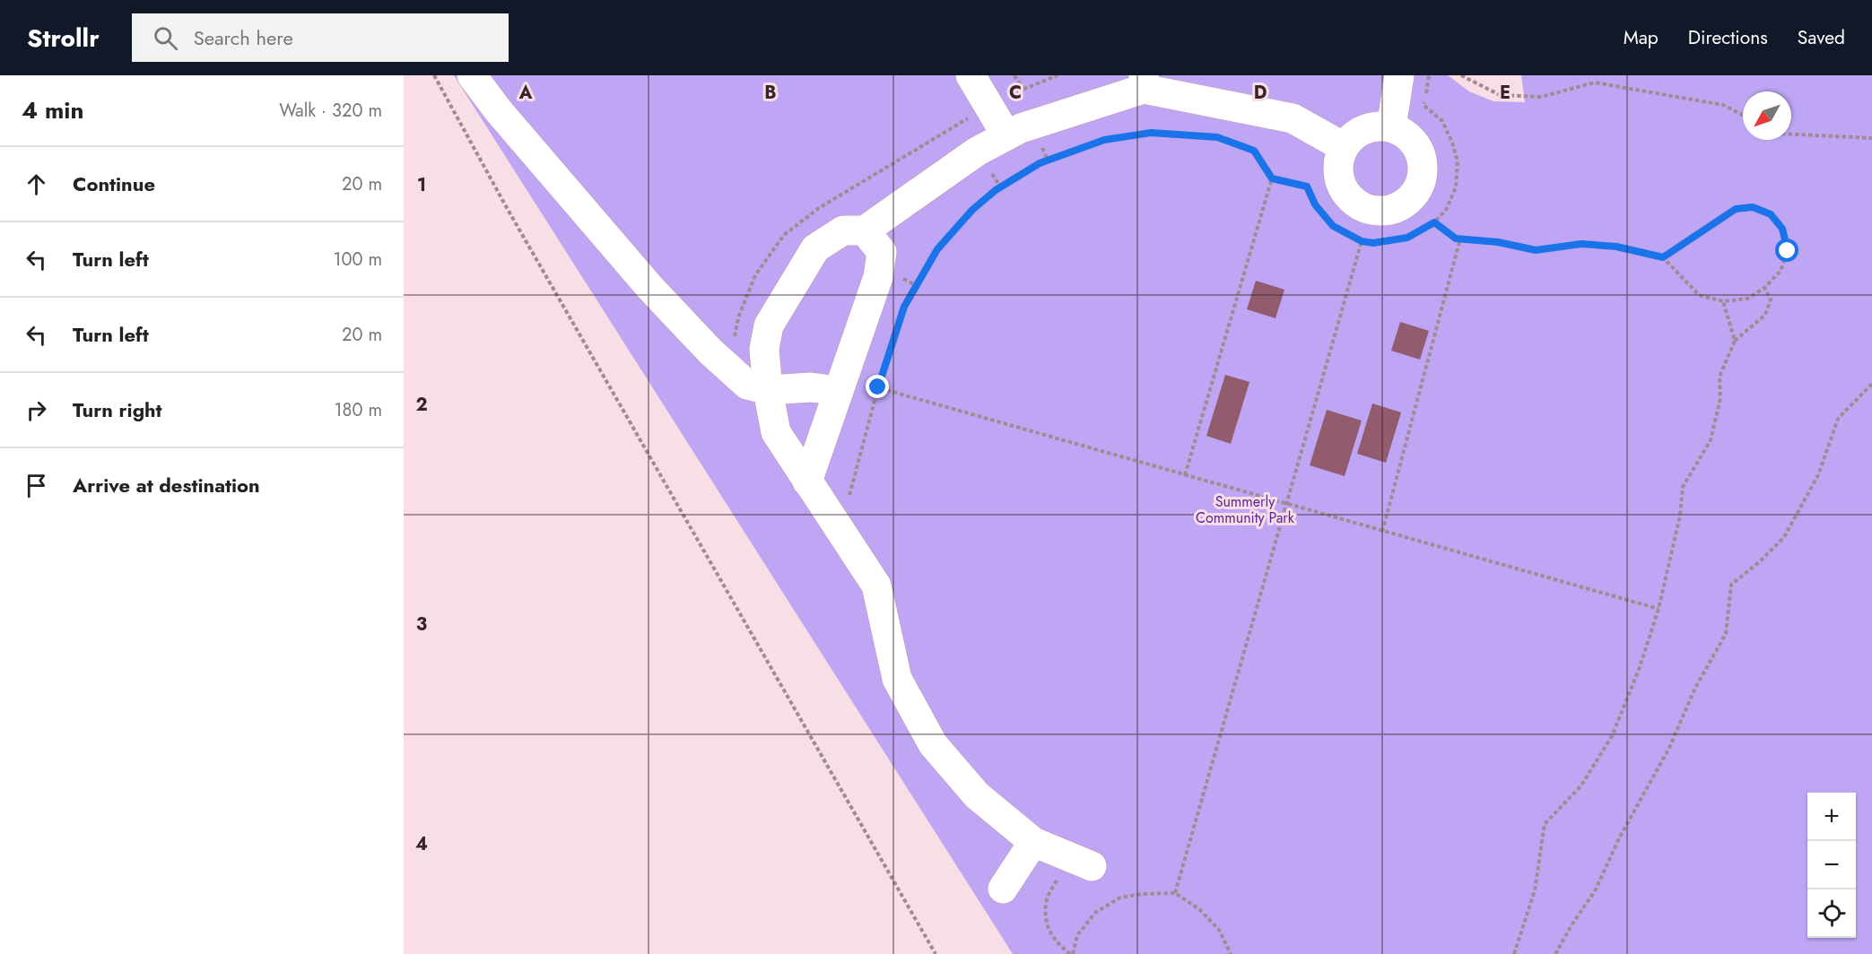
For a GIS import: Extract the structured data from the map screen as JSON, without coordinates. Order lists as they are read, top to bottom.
{
  "parks": ["Summerly Community Park"],
  "north": "bottom left",
  "page": {
    "header": "Strollr",
    "search": "Search here",
    "nav": ["Map", "Directions", "Saved"],
    "heading": ["4 min", "Walk · 320 m"],
    "list": [
      ["Continue", "20 m"],
      ["Turn left", "100 m"],
      ["Turn left", "20 m"],
      ["Turn right", "180 m"],
      "Arrive at destination"
    ],
    "map_buttons": ["+", "−"]
  },
  "grid": {
    "columns": [
      "A",
      "B",
      "C",
      "D",
      "E"
    ],
    "rows": [
      "1",
      "2",
      "3",
      "4"
    ]
  }
}
